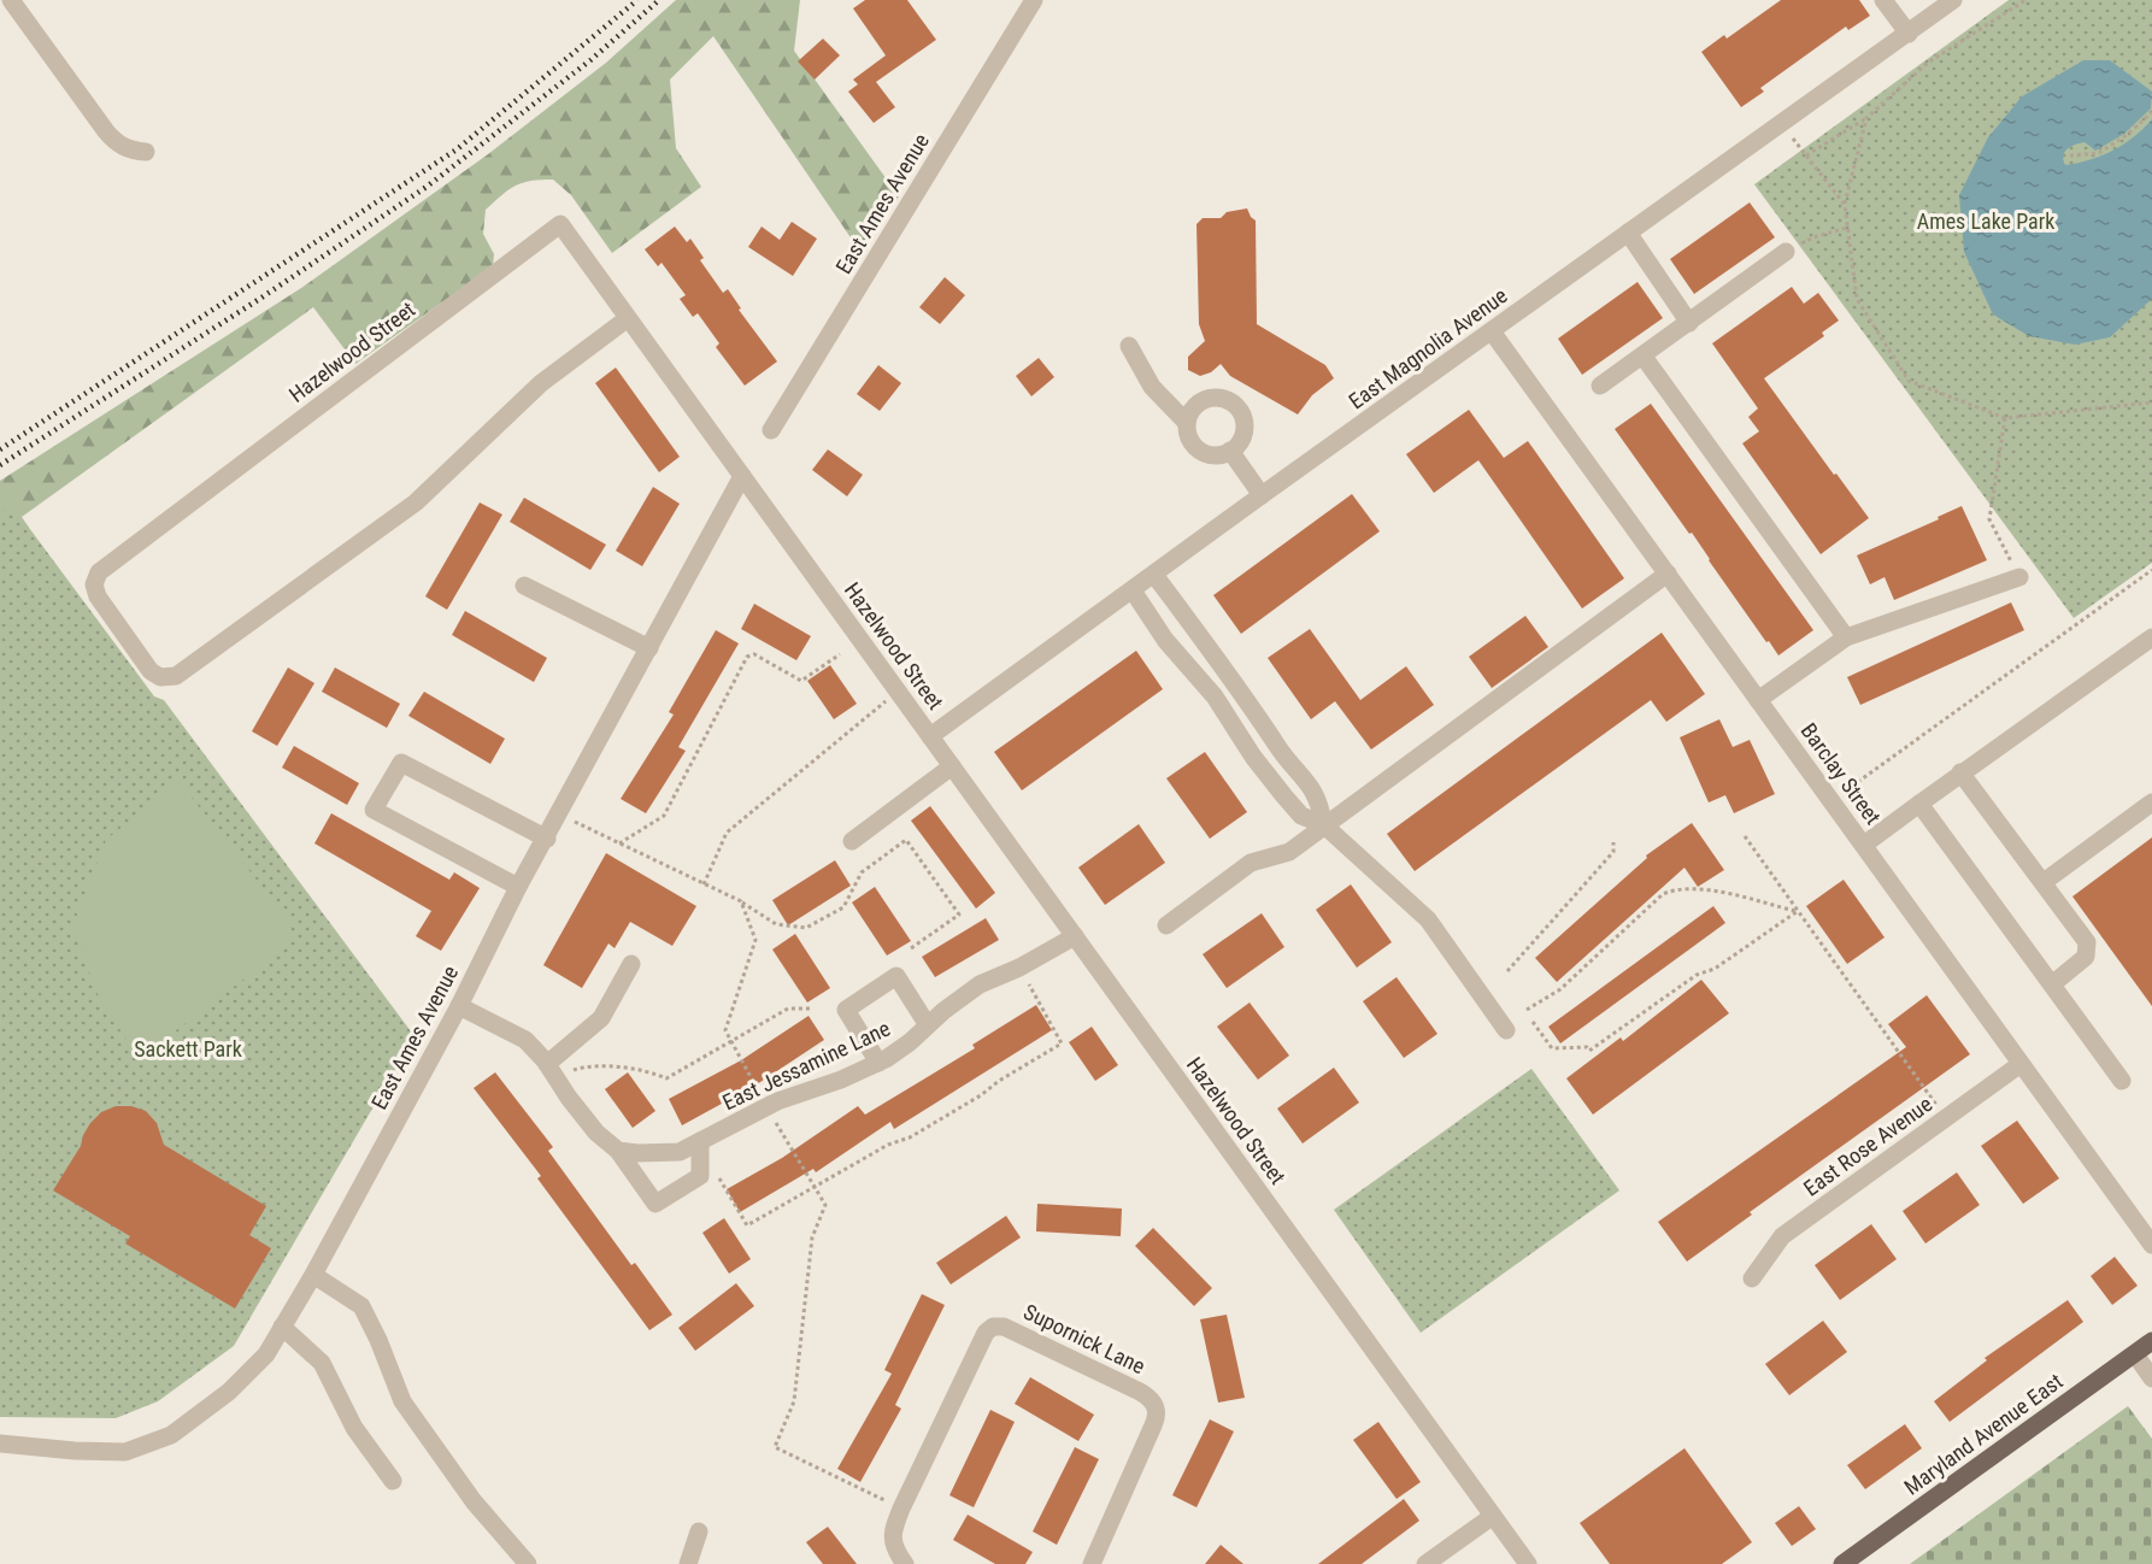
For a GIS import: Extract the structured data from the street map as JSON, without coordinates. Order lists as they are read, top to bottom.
{
  "streets": {
    "main road": ["Maryland Avenue East"],
    "street": [
      "East Ames Avenue",
      "East Magnolia Avenue",
      "Hazelwood Street",
      "Barclay Street",
      "East Jessamine Lane",
      "East Rose Avenue",
      "Supornick Lane"
    ]
  },
  "crossings": [
    ["East Ames Avenue", "Hazelwood Street"],
    ["East Magnolia Avenue", "Hazelwood Street"],
    ["East Magnolia Avenue", "Barclay Street"],
    ["Hazelwood Street", "East Jessamine Lane"],
    ["Barclay Street", "East Rose Avenue"]
  ],
  "parks": ["Ames Lake Park", "Sackett Park"]
}
